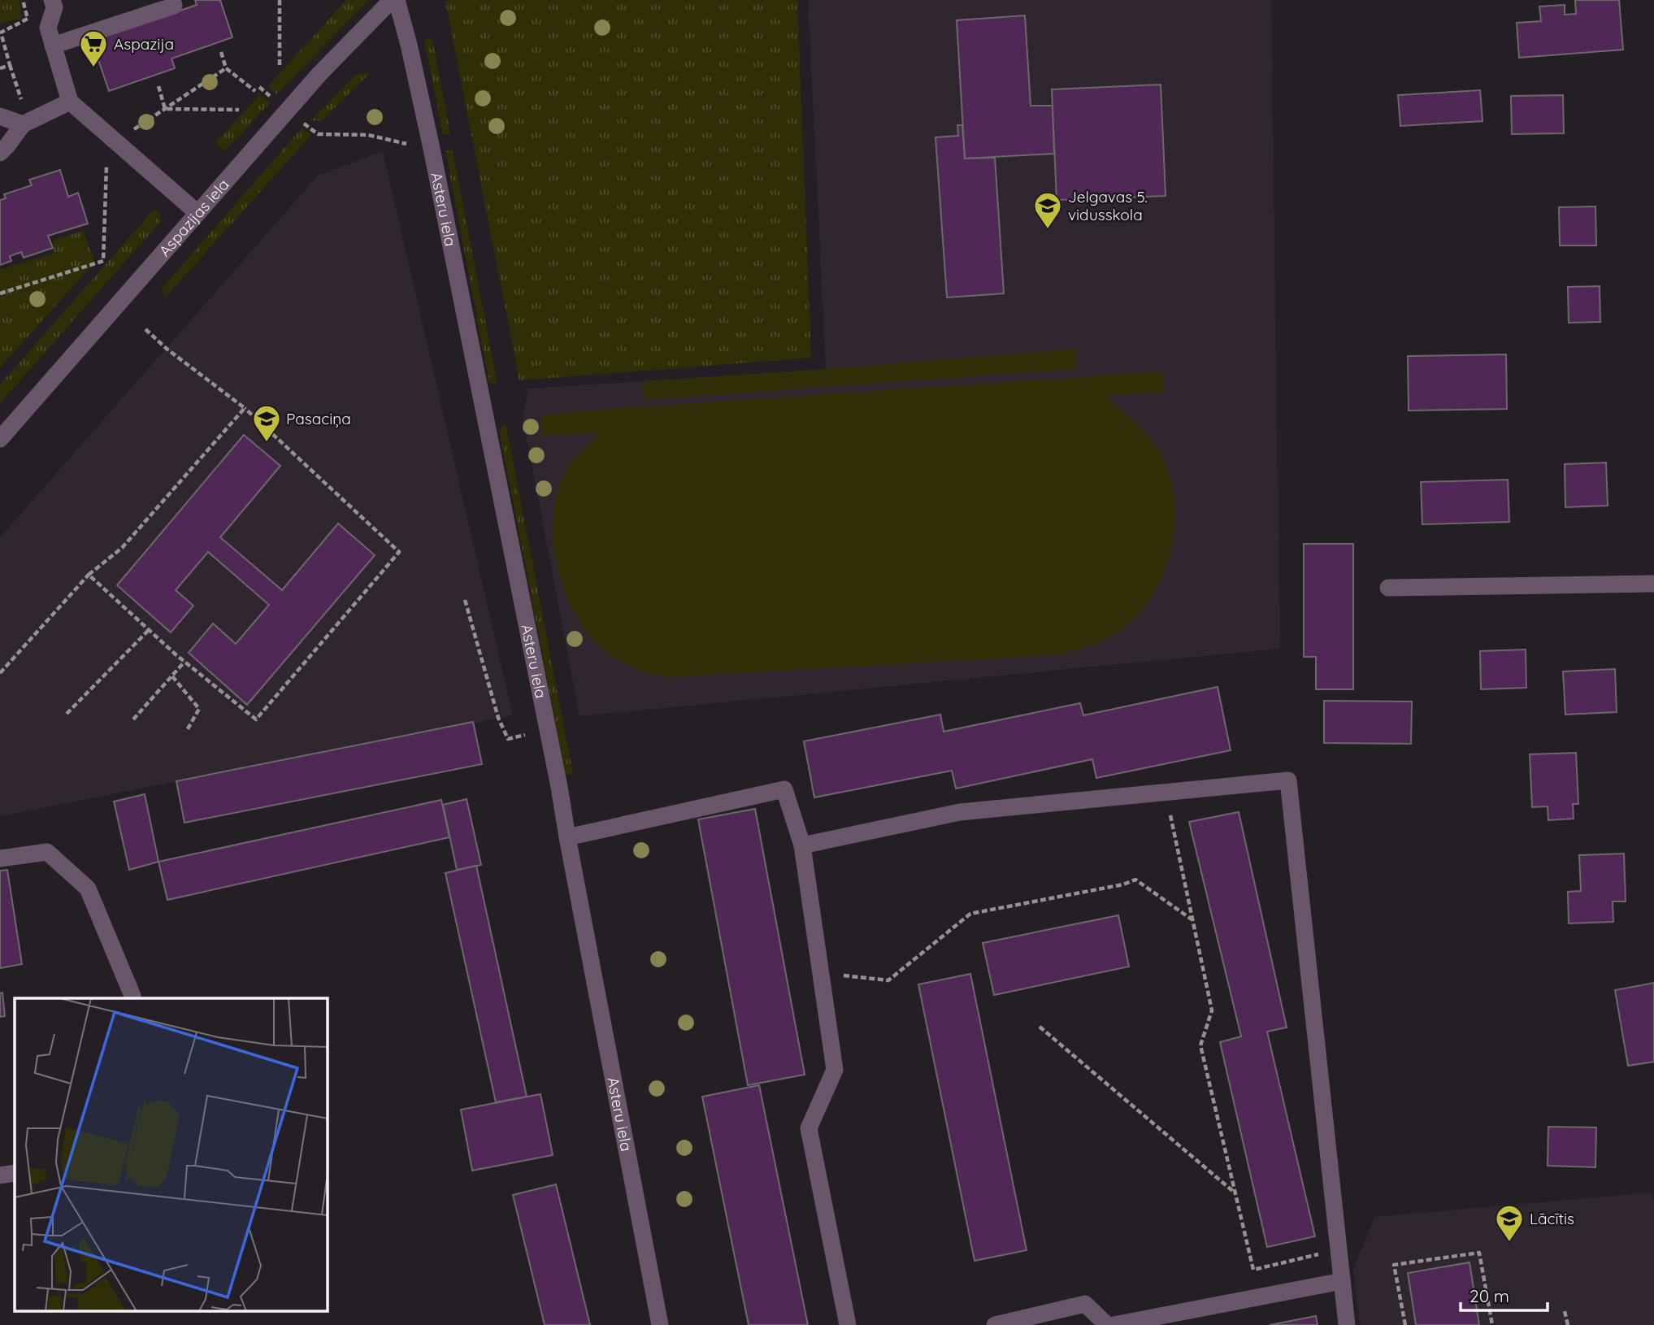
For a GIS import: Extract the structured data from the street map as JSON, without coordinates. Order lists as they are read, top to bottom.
{
  "streets": {
    "street": ["Asteru iela", "Aspazijas iela"]
  },
  "places": {
    "supermarket": ["Aspazija"],
    "school or university": ["Jelgavas 5. vidusskola", "Pasaciņa", "Lācītis"]
  },
  "scale_bar": "20 m"
}
